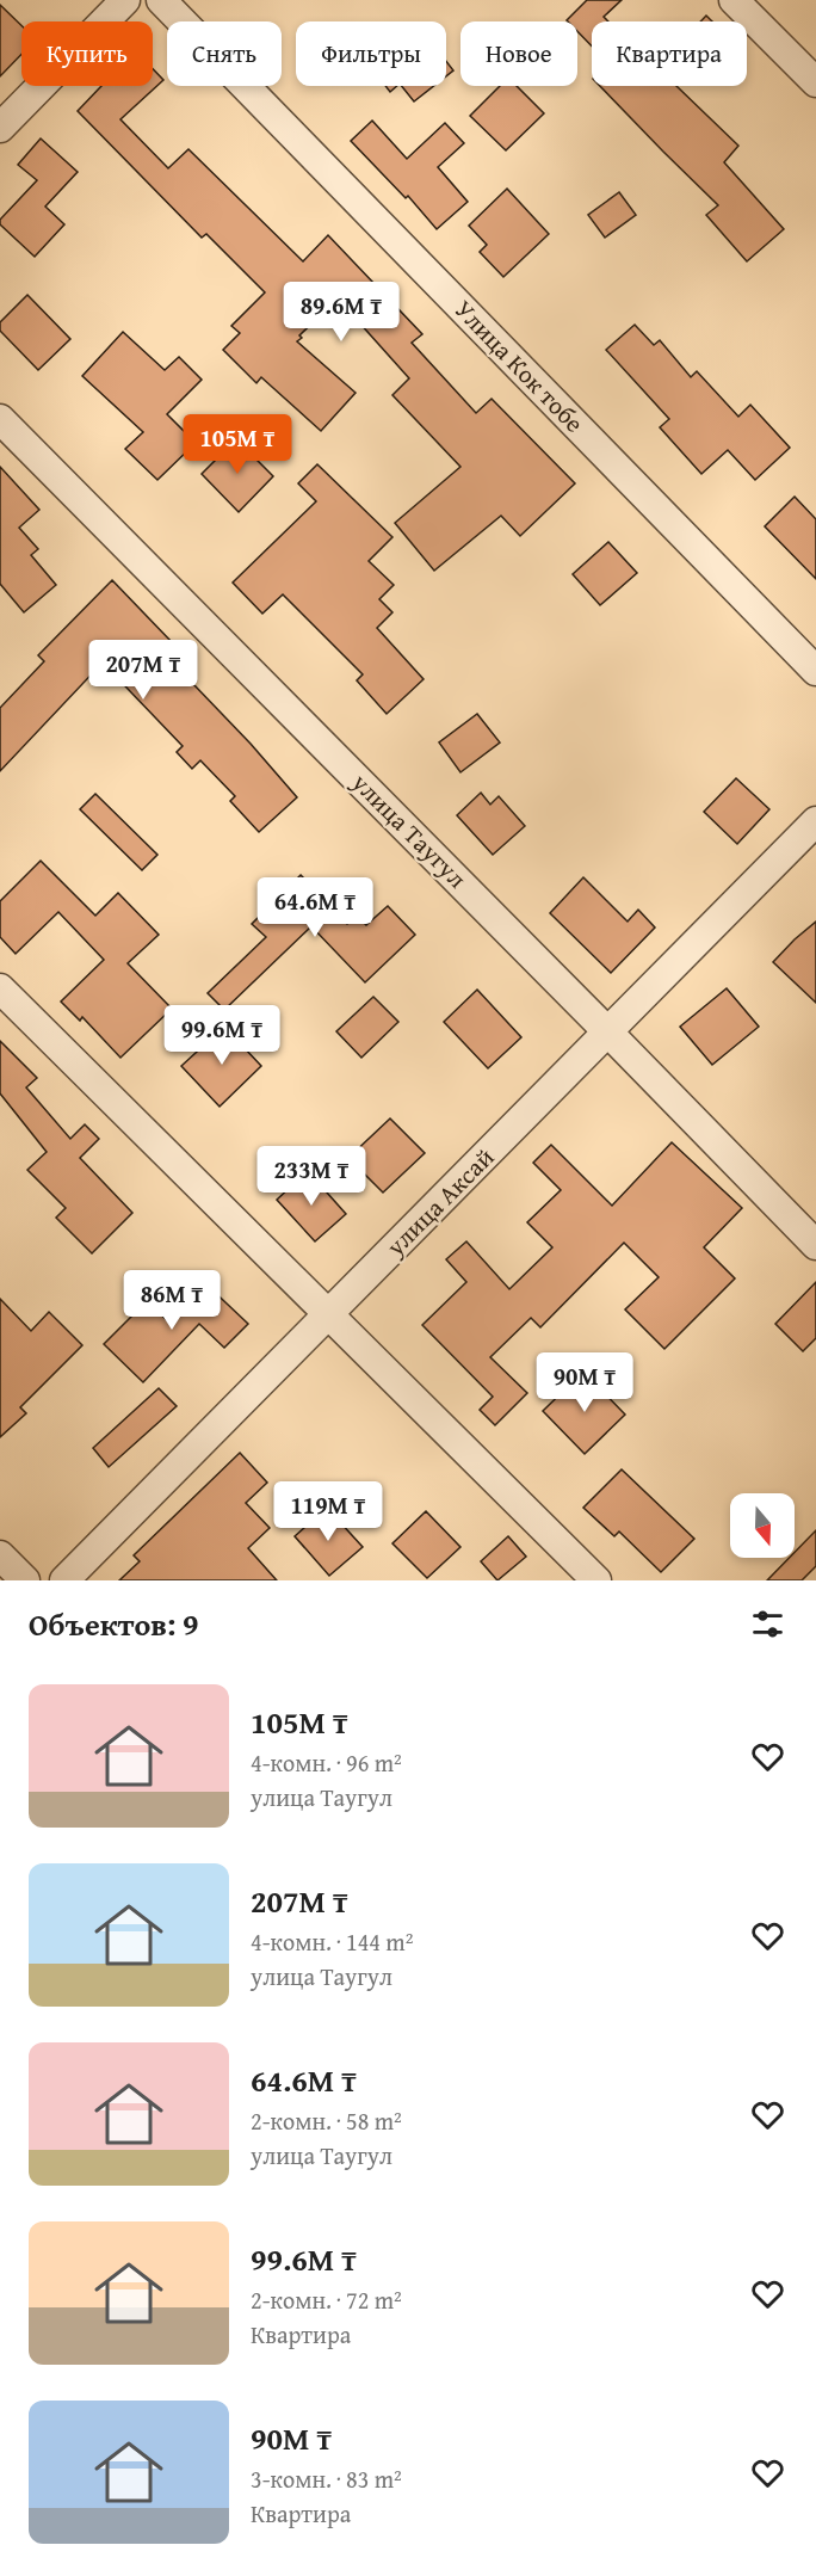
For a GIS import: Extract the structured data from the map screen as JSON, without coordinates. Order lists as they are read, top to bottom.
{
  "streets": {
    "street": ["Улица Кок тобе", "улица Таугул", "улица Аксай"]
  },
  "crossings": [
    ["улица Таугул", "улица Аксай"]
  ],
  "north": "bottom",
  "page": {
    "chip": [
      "Купить",
      "Снять",
      "Фильтры",
      "Новое",
      "Квартира"
    ],
    "price": [
      "89.6M ₸",
      "105M ₸",
      "207M ₸",
      "64.6M ₸",
      "99.6M ₸",
      "233M ₸",
      "86M ₸",
      "90M ₸",
      "119M ₸"
    ],
    "heading": "Объектов: 9",
    "list": [
      {
        "name": "105M ₸",
        "note": "4-комн. · 96 m² · улица Таугул"
      },
      {
        "name": "207M ₸",
        "note": "4-комн. · 144 m² · улица Таугул"
      },
      {
        "name": "64.6M ₸",
        "note": "2-комн. · 58 m² · улица Таугул"
      },
      {
        "name": "99.6M ₸",
        "note": "2-комн. · 72 m² · Квартира"
      },
      {
        "name": "90M ₸",
        "note": "3-комн. · 83 m² · Квартира"
      }
    ]
  }
}
